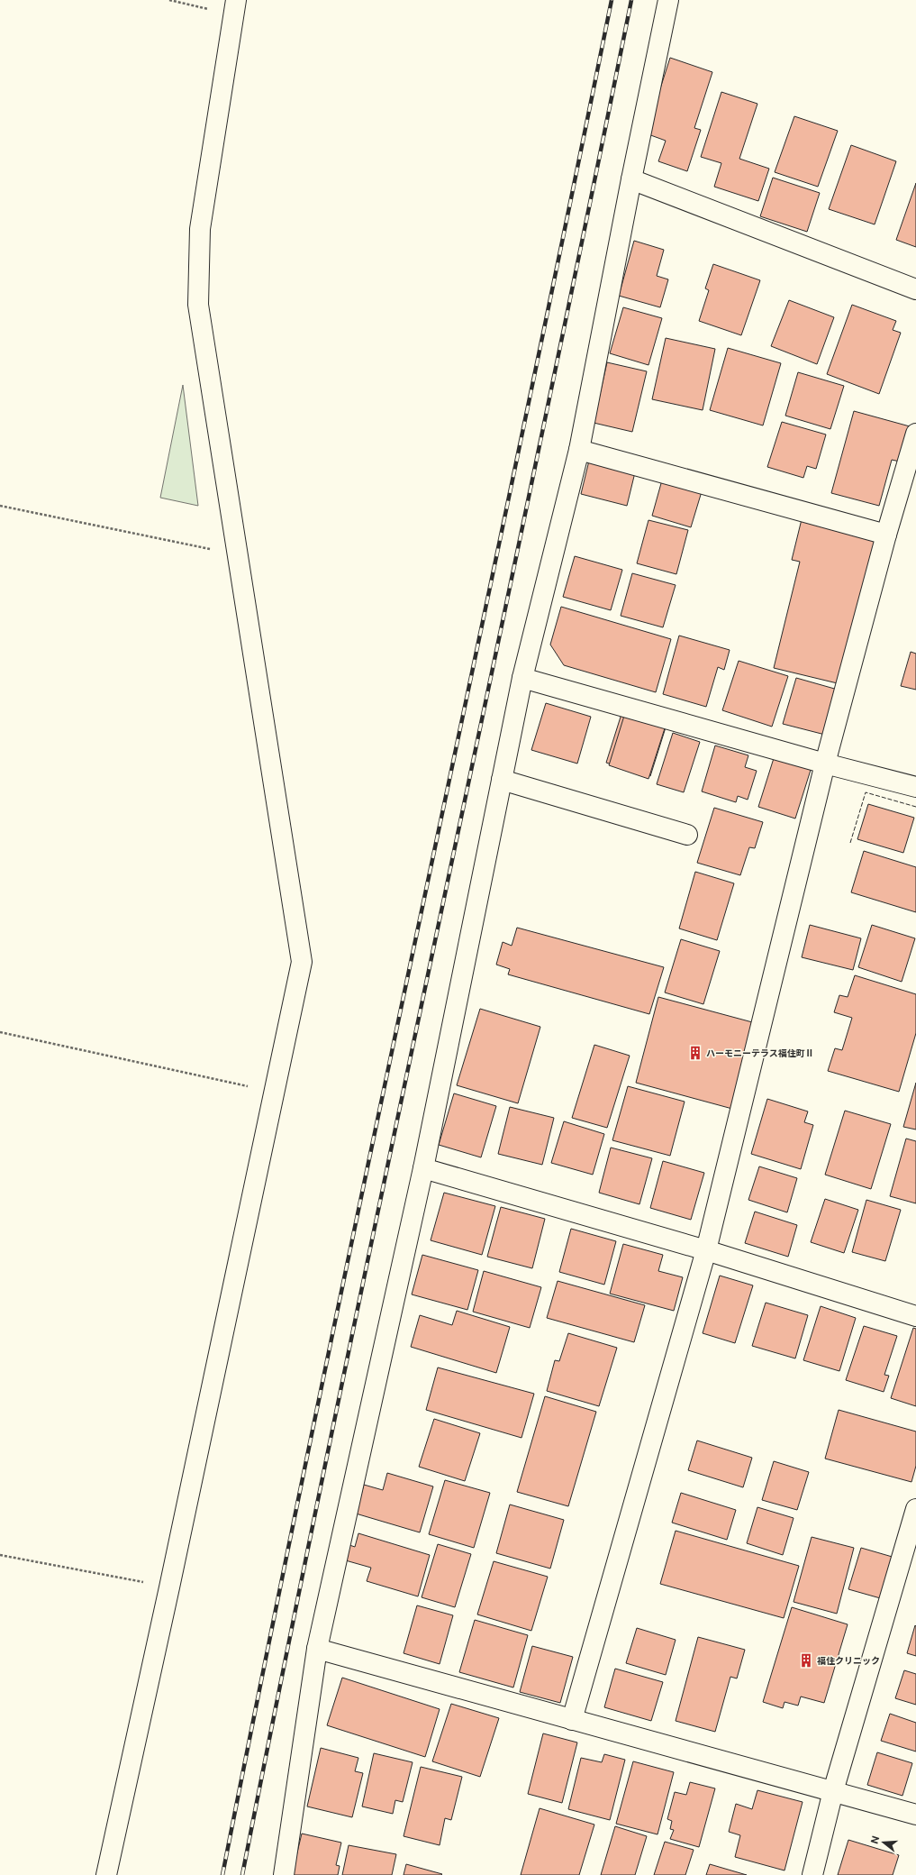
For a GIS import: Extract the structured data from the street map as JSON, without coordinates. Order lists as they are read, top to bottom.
{
  "places": {
    "building": ["ハーモニーテラス福住町Ⅱ", "福住クリニック"]
  },
  "north": "left"
}
